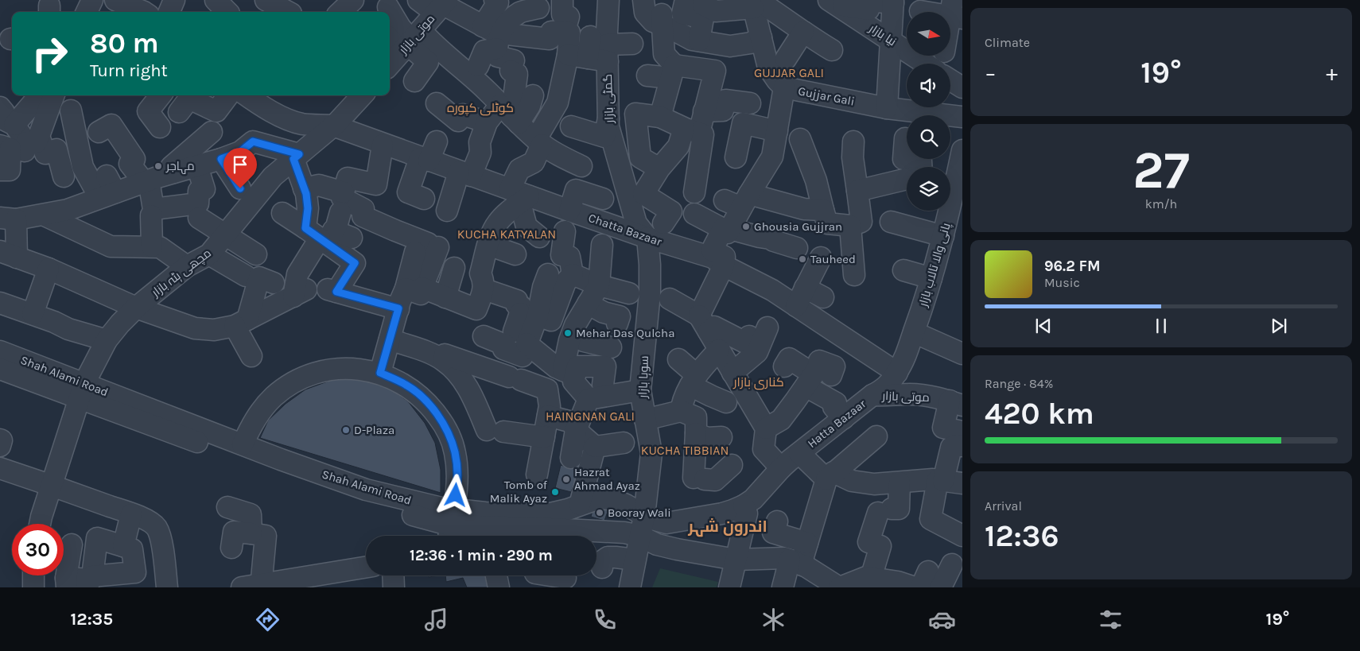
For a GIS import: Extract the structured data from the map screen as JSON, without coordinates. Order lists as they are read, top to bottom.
{
  "streets": {
    "street": [
      "موتی بازار",
      "نیا بازار",
      "Gujjar Gali",
      "گمٹی بازار",
      "Chatta Bazaar",
      "پانی والا تالاب بازار",
      "مچھی ہٹہ بازار",
      "Shah Alami Road",
      "سوہا بازار",
      "Hatta Bazaar"
    ]
  },
  "crossings": [
    ["موتی بازار", "Hatta Bazaar"],
    ["گمٹی بازار", "Chatta Bazaar"],
    ["گمٹی بازار", "سوہا بازار"],
    ["Chatta Bazaar", "مچھی ہٹہ بازار"],
    ["Chatta Bazaar", "سوہا بازار"],
    ["Chatta Bazaar", "Hatta Bazaar"],
    ["پانی والا تالاب بازار", "Hatta Bazaar"],
    ["مچھی ہٹہ بازار", "Shah Alami Road"],
    ["Shah Alami Road", "سوہا بازار"],
    ["Shah Alami Road", "Hatta Bazaar"]
  ],
  "districts": [
    "GUJJAR GALI",
    "کوٹلی کپورہ",
    "KUCHA KATYALAN",
    "کناری بازار",
    "HAINGNAN GALI",
    "KUCHA TIBBIAN",
    "اندرون شہر"
  ],
  "places": [
    "مہاجر",
    "Ghousia Gujjran",
    "Tauheed",
    "Mehar Das Qulcha",
    "D-Plaza",
    "Hazrat Ahmad Ayaz",
    "Tomb of Malik Ayaz",
    "Booray Wali"
  ],
  "north": "right",
  "page": {
    "tile": [
      "Climate",
      ["27", "km/h"],
      ["Range · 84%", "420 km"],
      ["Arrival", "12:36"]
    ],
    "turn": ["80 m", "Turn right"],
    "heat": ["−", "19°", "+"],
    "song": ["96.2 FM", "Music"],
    "limit": "30",
    "trip": "12:36 · 1 min · 290 m",
    "tabs": ["12:35", "19°"]
  }
}
